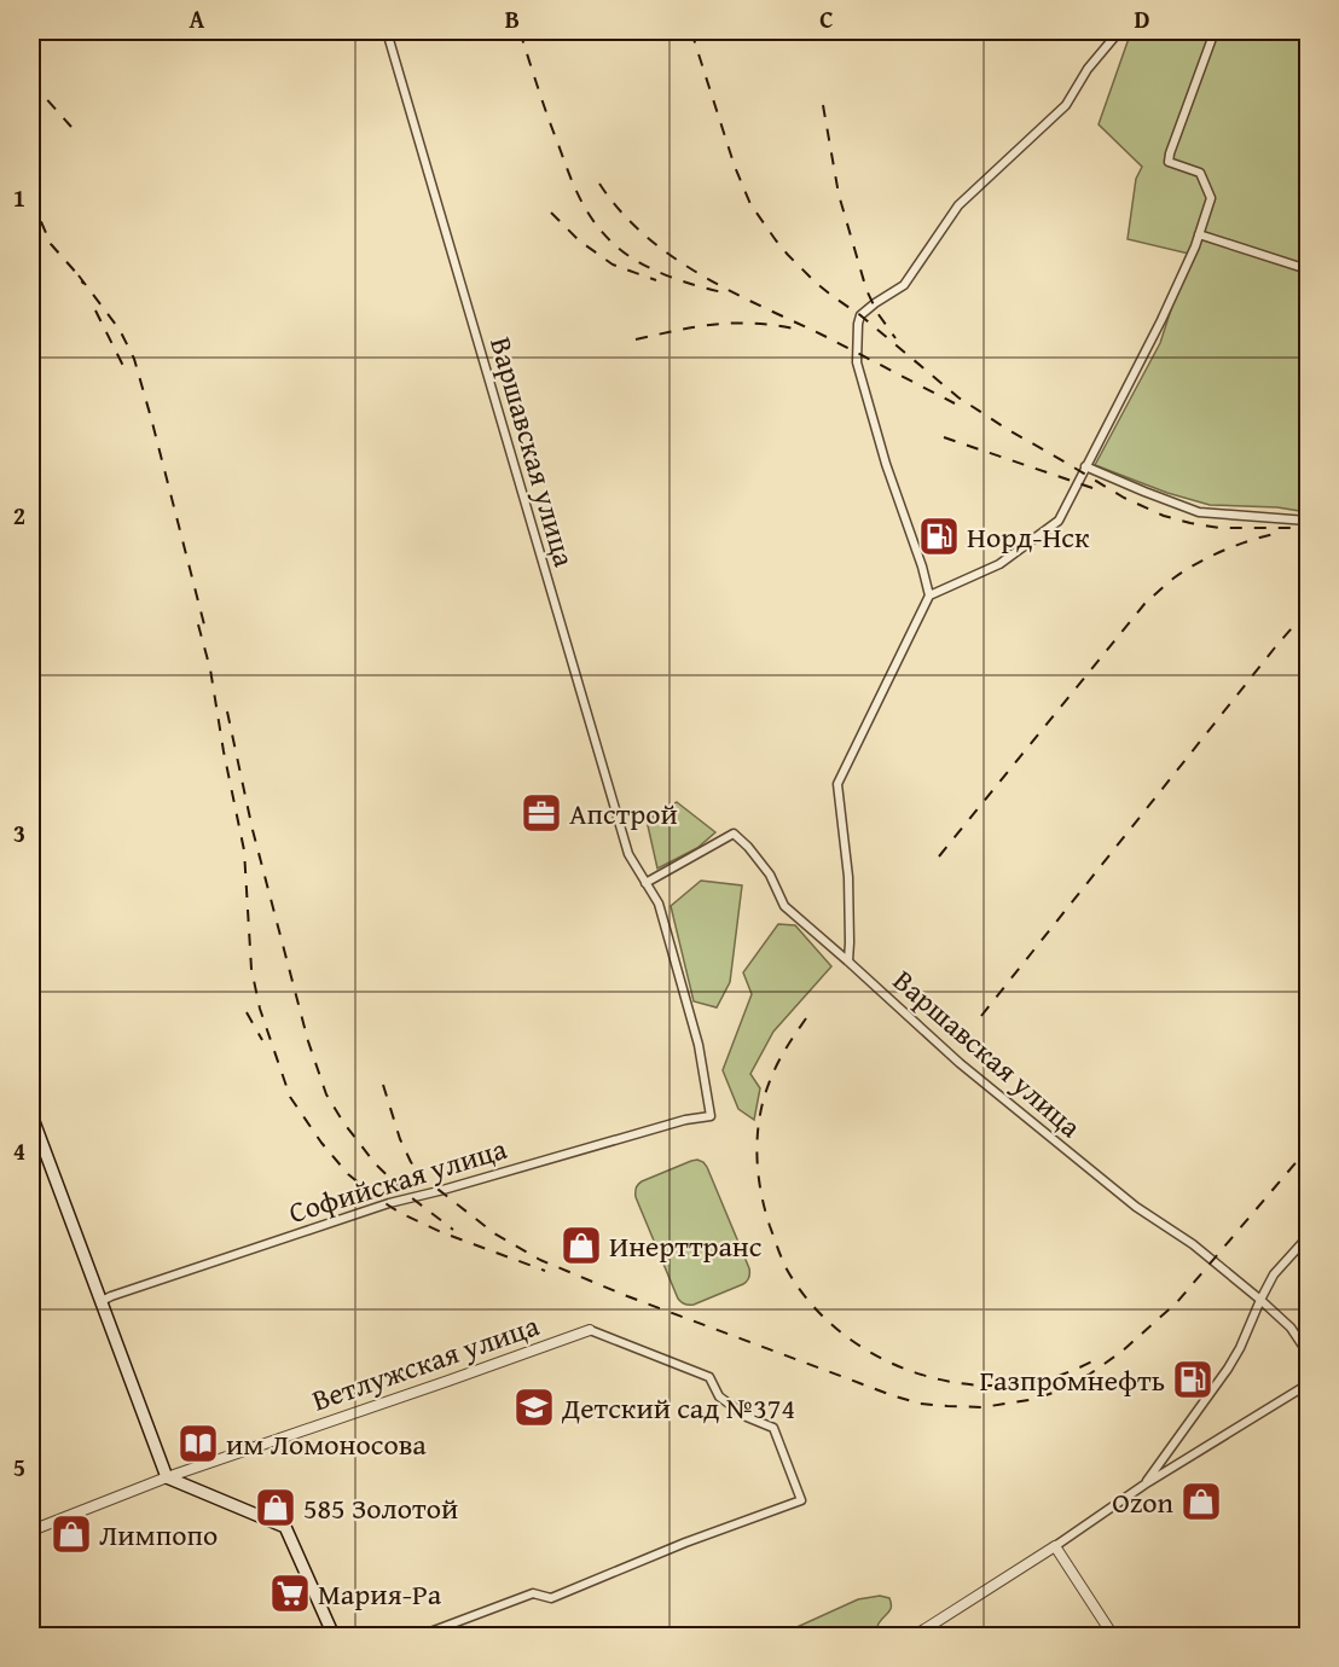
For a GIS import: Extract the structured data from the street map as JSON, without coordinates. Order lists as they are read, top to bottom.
{
  "streets": {
    "street": ["Варшавская улица", "Софийская улица", "Ветлужская улица"]
  },
  "crossings": [
    ["Варшавская улица", "Софийская улица"]
  ],
  "places": {
    "fuel station": ["Норд-Нск", "Газпромнефть"],
    "office": ["Апстрой"],
    "shop": [
      "Инерттранс",
      "Ozon",
      "585 Золотой",
      "Лимпопо"
    ],
    "school or university": ["Детский сад №374"],
    "library": ["им Ломоносова"],
    "supermarket": ["Мария-Ра"]
  },
  "grid": {
    "columns": [
      "A",
      "B",
      "C",
      "D"
    ],
    "rows": [
      "1",
      "2",
      "3",
      "4",
      "5"
    ]
  }
}
